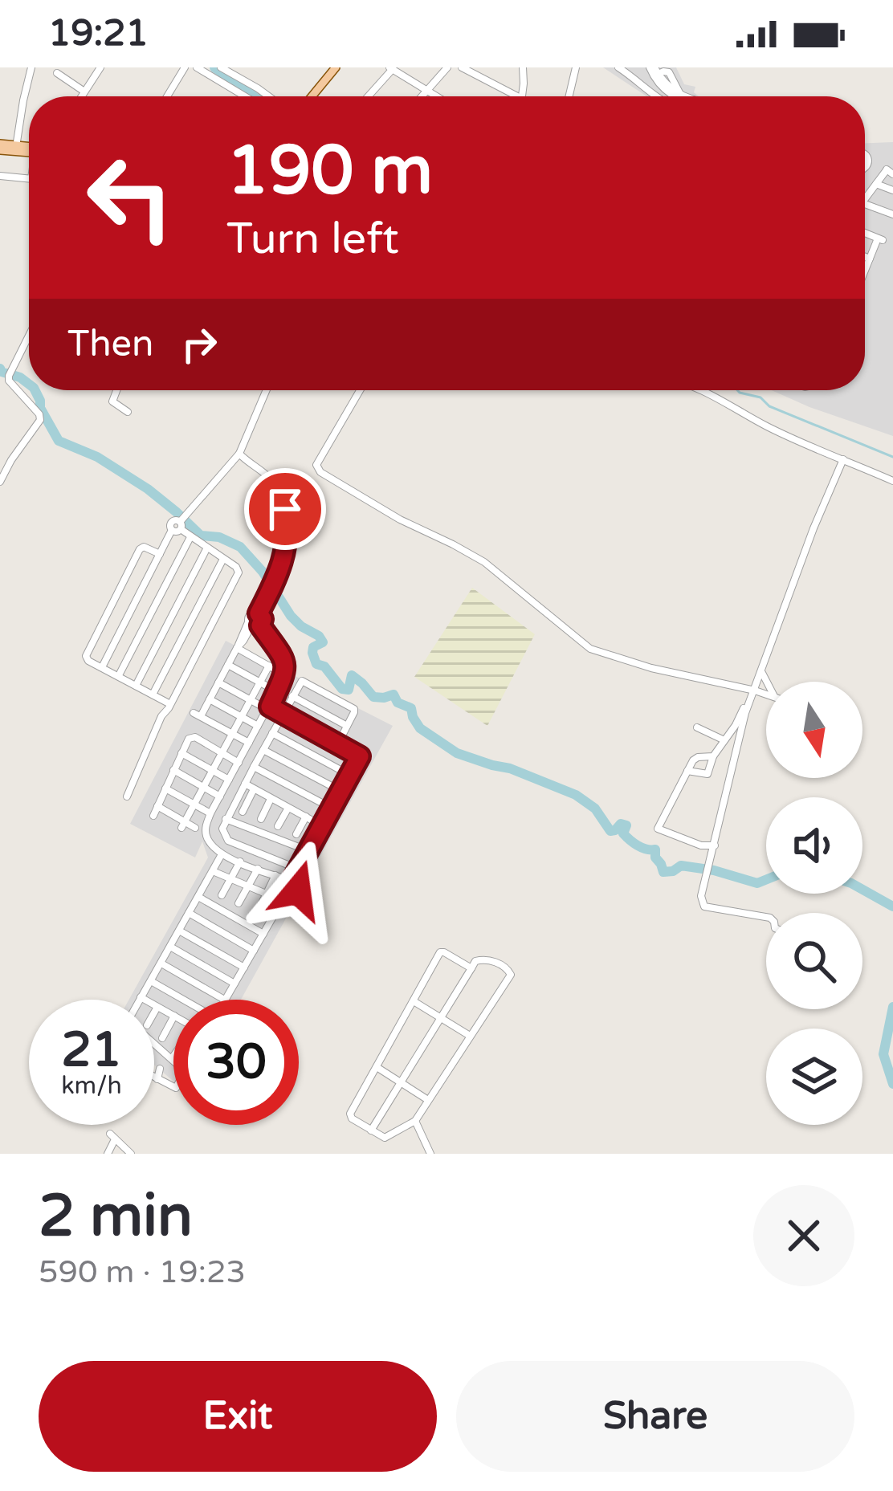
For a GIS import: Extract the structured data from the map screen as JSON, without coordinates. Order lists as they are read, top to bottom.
{
  "north": "bottom",
  "page": {
    "status": "19:21",
    "turn": ["190 m", "Turn left"],
    "then": "Then",
    "speed": "21 km/h",
    "limit": "30",
    "heading": ["2 min", "590 m · 19:23"],
    "buttons": ["Exit", "Share"]
  }
}
